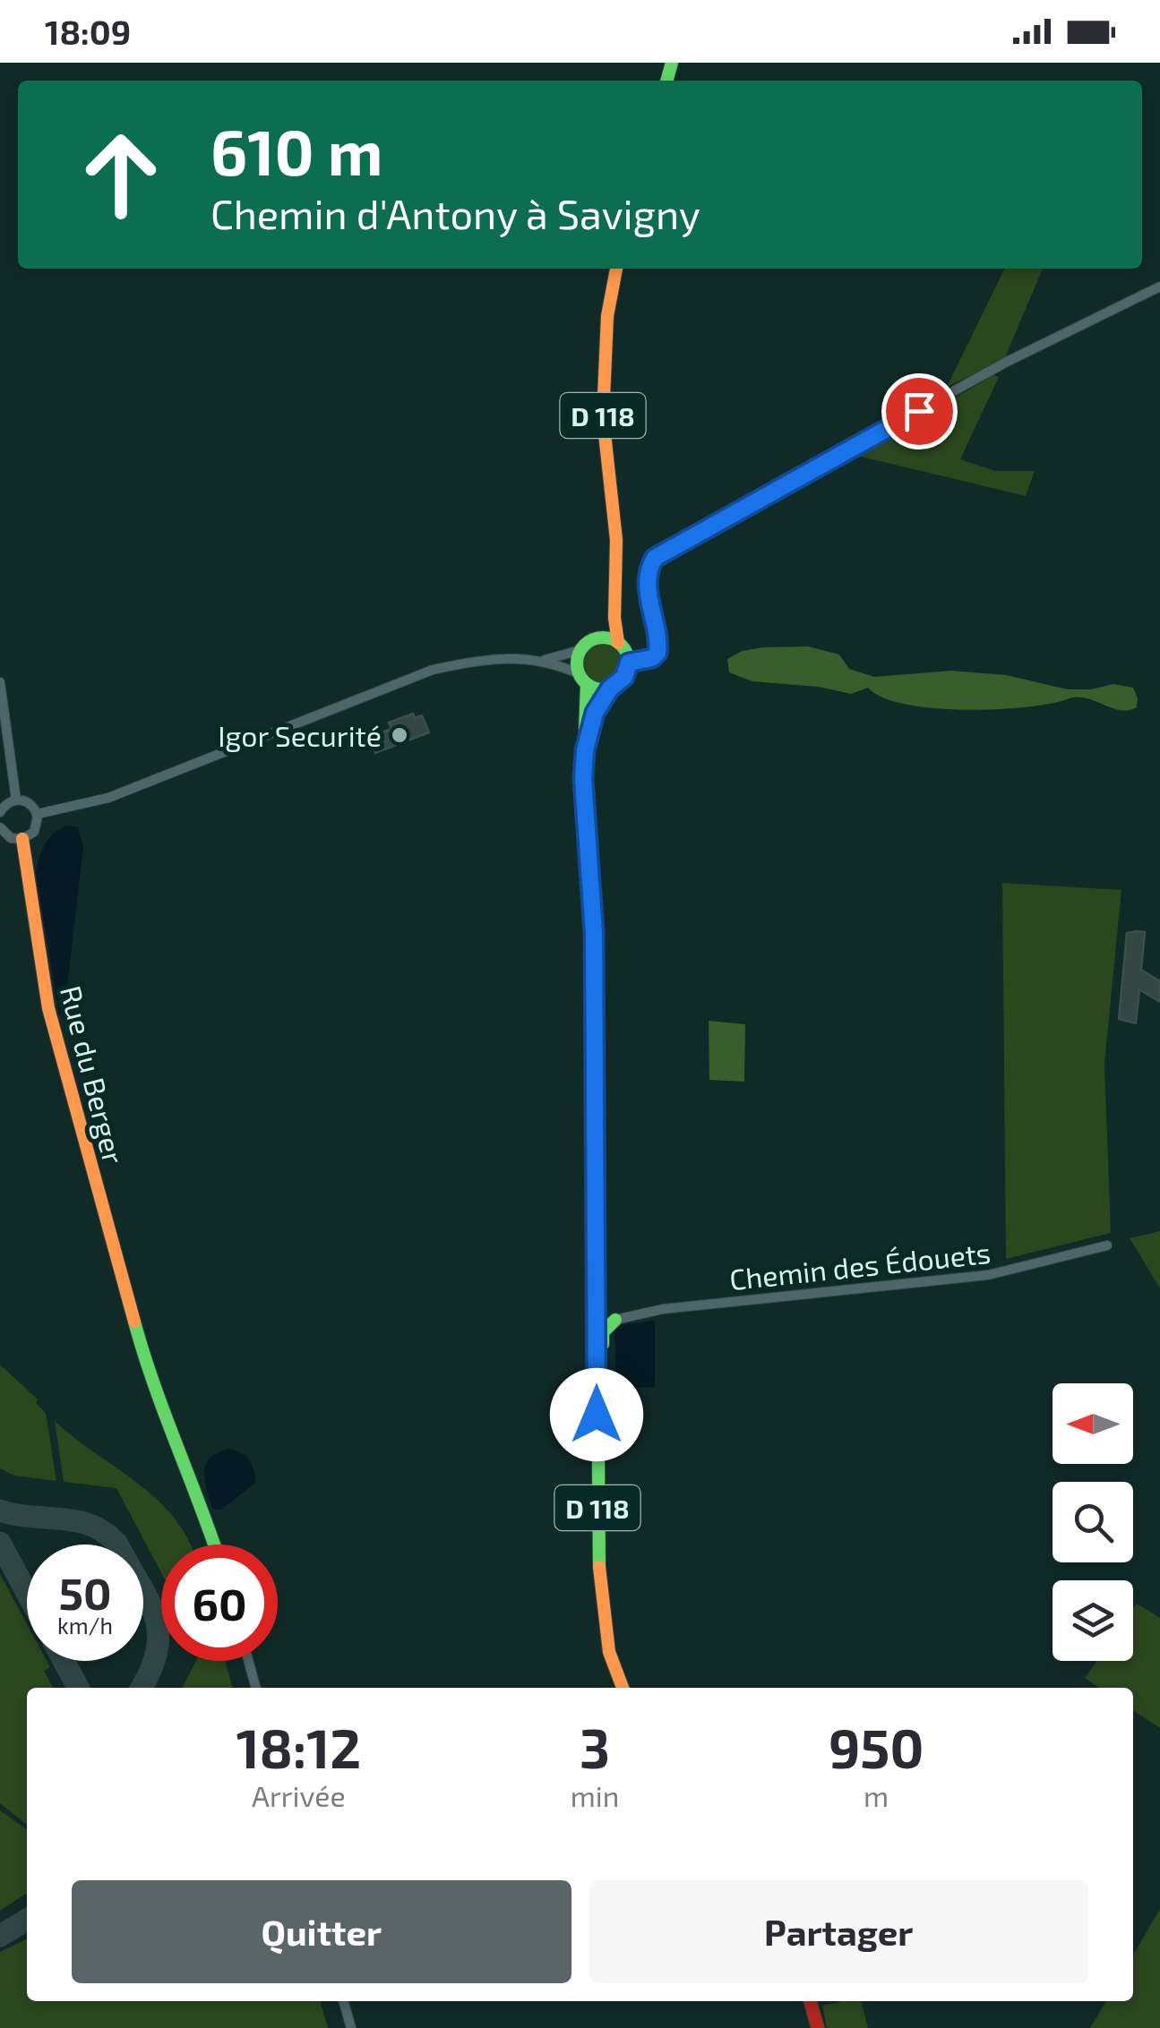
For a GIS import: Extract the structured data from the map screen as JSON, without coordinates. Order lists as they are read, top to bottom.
{
  "streets": {
    "main road": ["D 118", "Rue du Berger"],
    "street": ["Chemin des Édouets"]
  },
  "places": ["Igor Securité"],
  "north": "left",
  "page": {
    "status": "18:09",
    "turn": ["610 m", "Chemin d'Antony à Savigny"],
    "speed": "50 km/h",
    "limit": "60",
    "eta": [
      "18:12",
      "Arrivée",
      "3",
      "min",
      "950",
      "m"
    ],
    "buttons": ["Quitter", "Partager"]
  }
}
